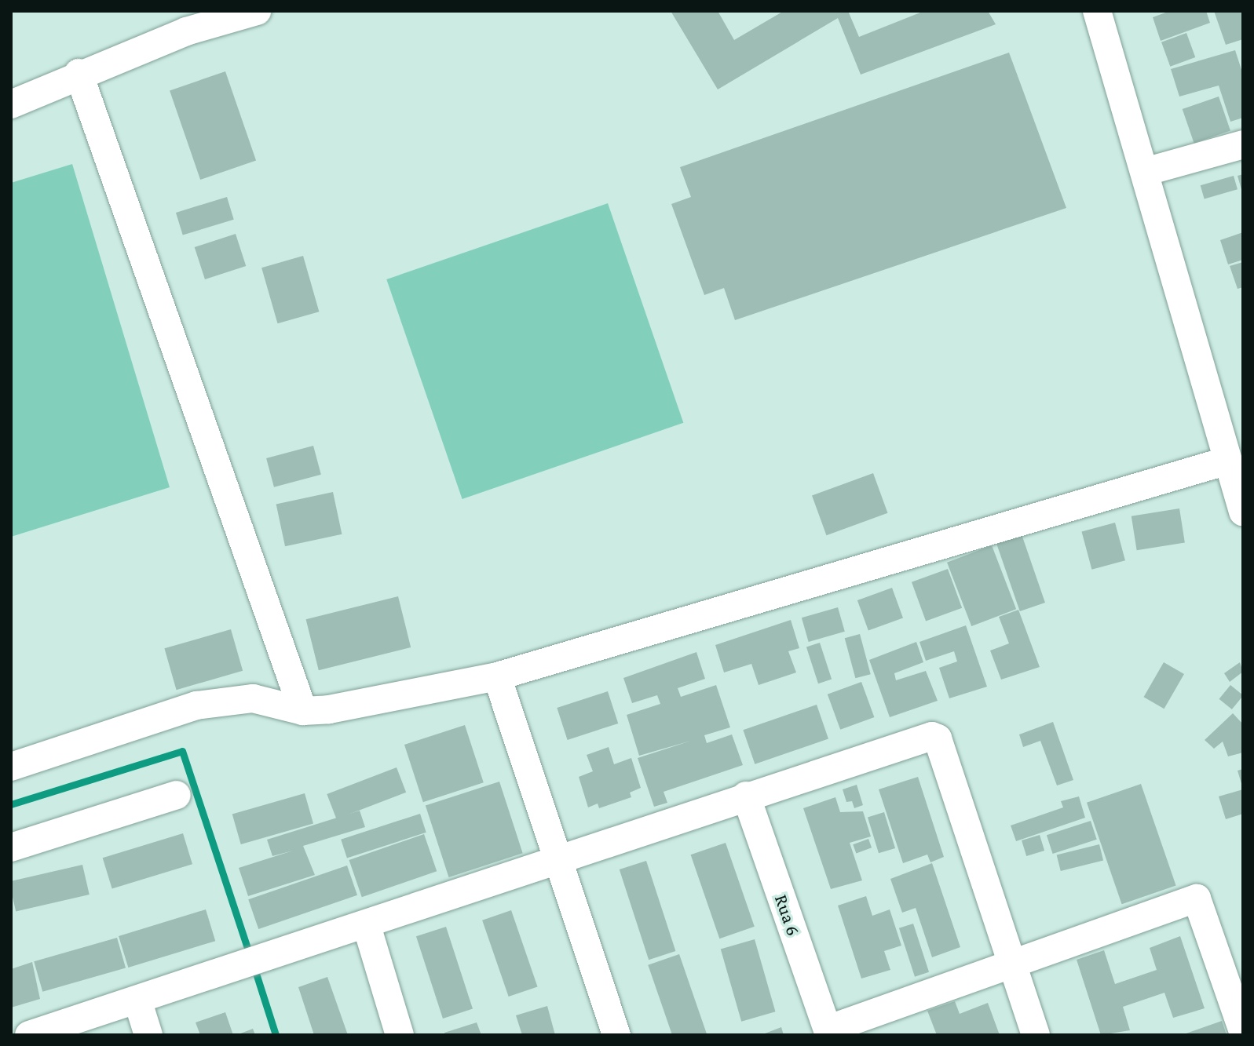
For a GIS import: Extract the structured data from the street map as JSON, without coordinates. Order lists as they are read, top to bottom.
{
  "streets": {
    "street": ["Rua 6"]
  }
}
